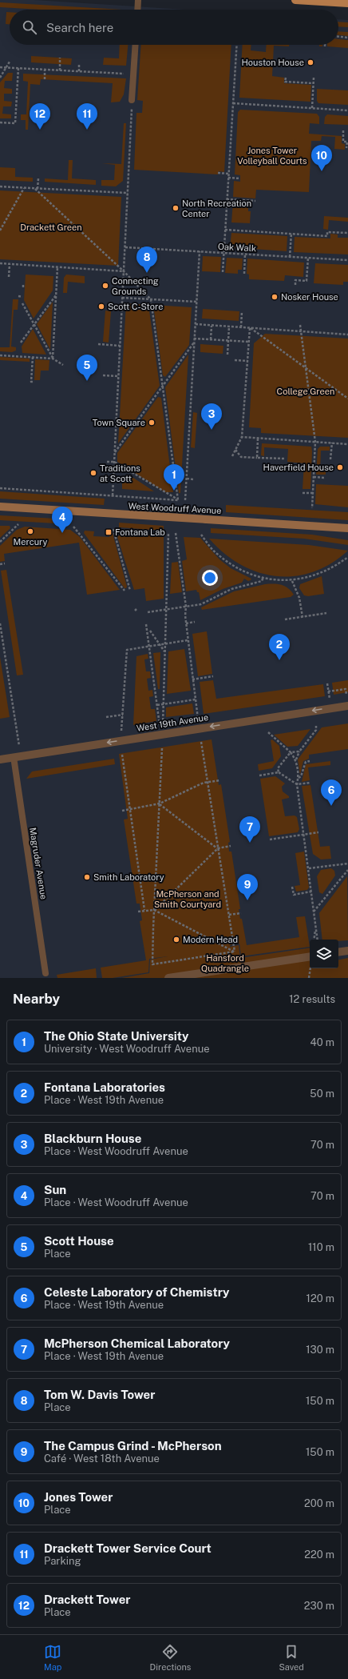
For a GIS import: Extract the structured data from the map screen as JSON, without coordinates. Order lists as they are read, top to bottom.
{
  "streets": {
    "street": ["West Woodruff Avenue", "West 19th Avenue"],
    "lane": ["Magruder Avenue"],
    "path": ["Oak Walk"]
  },
  "crossings": [
    ["West 19th Avenue", "Magruder Avenue"]
  ],
  "one_way": ["West 19th Avenue"],
  "parks": [
    "Jones Tower Volleyball Courts",
    "Drackett Green",
    "College Green",
    "McPherson and Smith Courtyard",
    "Hansford Quadrangle"
  ],
  "places": {
    "other": [
      "Houston House",
      "North Recreation Center",
      "Connecting Grounds",
      "Nosker House",
      "Scott C-Store",
      "Town Square",
      "Haverfield House",
      "Traditions at Scott",
      "Mercury",
      "Smith Laboratory",
      "Modern Head"
    ],
    "transit": ["Fontana Lab"]
  },
  "page": {
    "search": "Search here",
    "pins": [
      "11",
      "12",
      "10",
      "8",
      "5",
      "3",
      "1",
      "4",
      "2",
      "6",
      "7",
      "9"
    ],
    "heading": ["Nearby", "12 results"],
    "list": [
      {
        "mark": "1",
        "name": "The Ohio State University",
        "note": "University · West Woodruff Avenue",
        "value": "40 m"
      },
      {
        "mark": "2",
        "name": "Fontana Laboratories",
        "note": "Place · West 19th Avenue",
        "value": "50 m"
      },
      {
        "mark": "3",
        "name": "Blackburn House",
        "note": "Place · West Woodruff Avenue",
        "value": "70 m"
      },
      {
        "mark": "4",
        "name": "Sun",
        "note": "Place · West Woodruff Avenue",
        "value": "70 m"
      },
      {
        "mark": "5",
        "name": "Scott House",
        "note": "Place",
        "value": "110 m"
      },
      {
        "mark": "6",
        "name": "Celeste Laboratory of Chemistry",
        "note": "Place · West 19th Avenue",
        "value": "120 m"
      },
      {
        "mark": "7",
        "name": "McPherson Chemical Laboratory",
        "note": "Place · West 19th Avenue",
        "value": "130 m"
      },
      {
        "mark": "8",
        "name": "Tom W. Davis Tower",
        "note": "Place",
        "value": "150 m"
      },
      {
        "mark": "9",
        "name": "The Campus Grind - McPherson",
        "note": "Café · West 18th Avenue",
        "value": "150 m"
      },
      {
        "mark": "10",
        "name": "Jones Tower",
        "note": "Place",
        "value": "200 m"
      },
      {
        "mark": "11",
        "name": "Drackett Tower Service Court",
        "note": "Parking",
        "value": "220 m"
      },
      {
        "mark": "12",
        "name": "Drackett Tower",
        "note": "Place",
        "value": "230 m"
      }
    ],
    "nav": ["Map", "Directions", "Saved"]
  }
}
